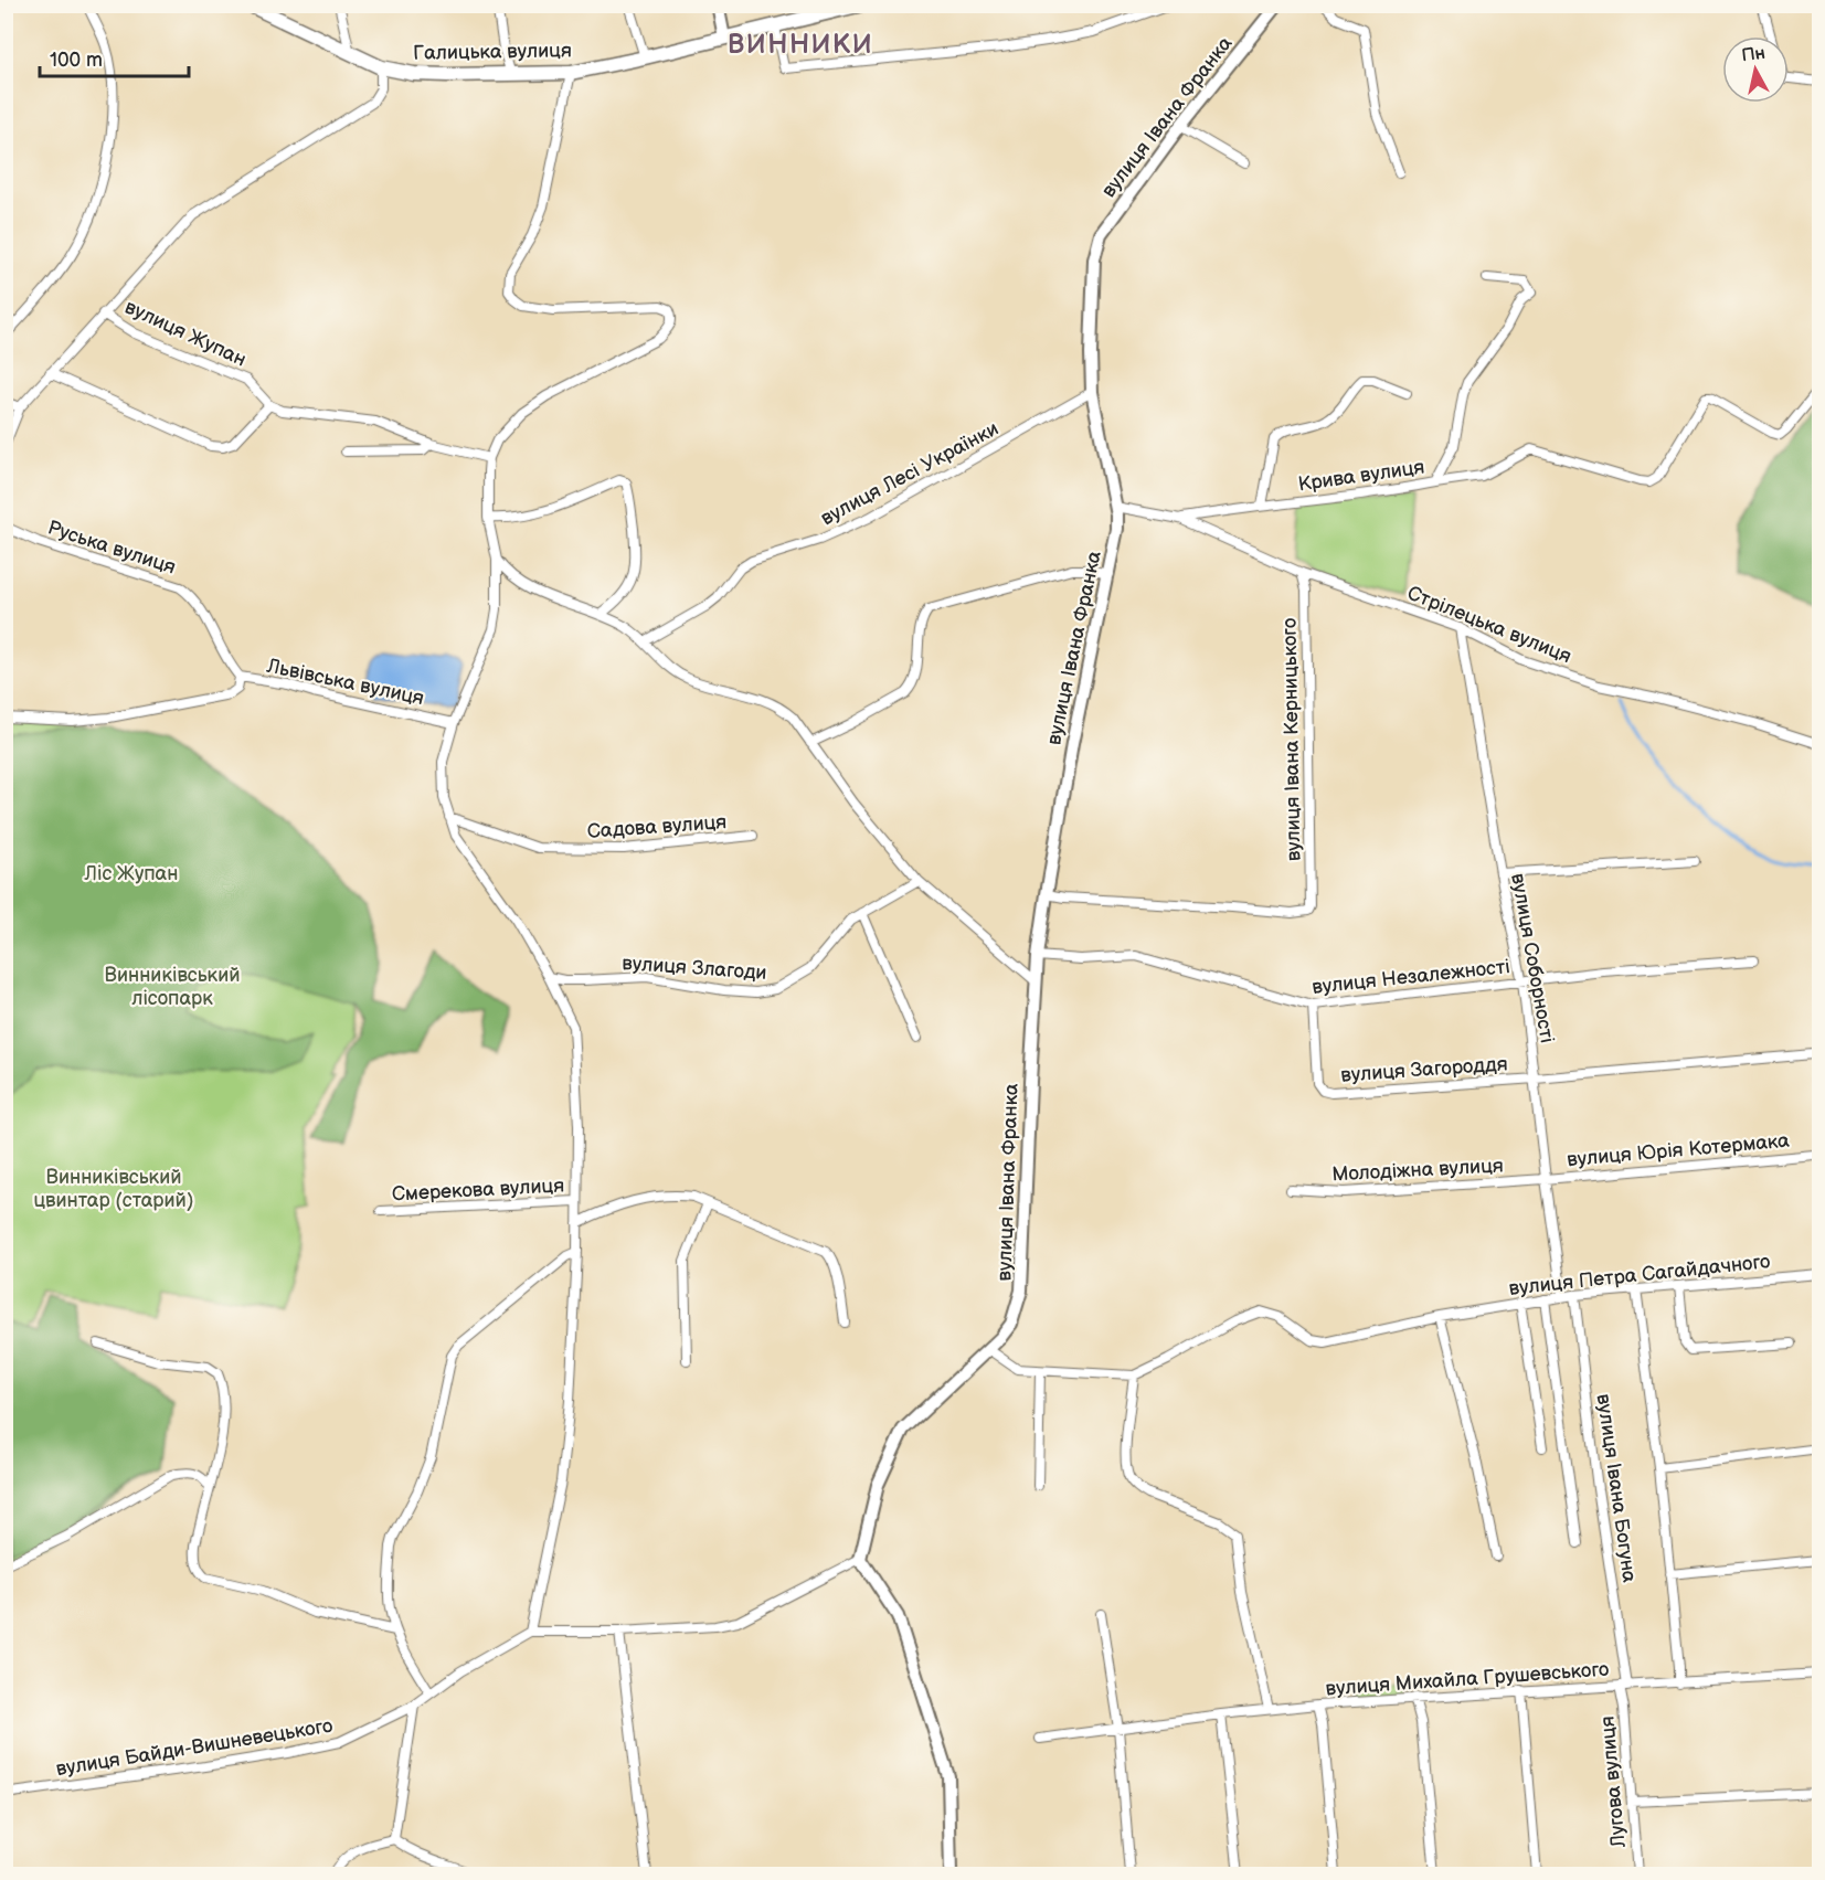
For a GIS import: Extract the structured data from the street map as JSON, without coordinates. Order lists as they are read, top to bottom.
{
  "streets": {
    "main road": ["Галицька вулиця"],
    "street": [
      "вулиця Івана Франка",
      "вулиця Жупан",
      "вулиця Лесі Українки",
      "Крива вулиця",
      "Руська вулиця",
      "Стрілецька вулиця",
      "Львівська вулиця",
      "вулиця Івана Керницького",
      "Садова вулиця",
      "вулиця Соборності",
      "вулиця Злагоди",
      "вулиця Незалежності",
      "вулиця Загороддя",
      "вулиця Юрія Котермака",
      "Молодіжна вулиця",
      "Смерекова вулиця",
      "вулиця Петра Сагайдачного",
      "вулиця Івана Богуна",
      "вулиця Михайла Грушевського",
      "вулиця Байди-Вишневецького",
      "Лугова вулиця"
    ]
  },
  "crossings": [
    ["вулиця Івана Франка", "вулиця Лесі Українки"],
    ["вулиця Івана Франка", "Стрілецька вулиця"],
    ["вулиця Івана Франка", "вулиця Івана Керницького"],
    ["вулиця Івана Франка", "вулиця Незалежності"],
    ["вулиця Івана Франка", "вулиця Байди-Вишневецького"],
    ["Крива вулиця", "Стрілецька вулиця"],
    ["Руська вулиця", "Львівська вулиця"],
    ["Стрілецька вулиця", "вулиця Івана Керницького"],
    ["Стрілецька вулиця", "вулиця Соборності"],
    ["вулиця Соборності", "вулиця Незалежності"],
    ["вулиця Соборності", "вулиця Загороддя"],
    ["вулиця Соборності", "вулиця Юрія Котермака"],
    ["вулиця Соборності", "Молодіжна вулиця"],
    ["вулиця Соборності", "вулиця Петра Сагайдачного"],
    ["вулиця Незалежності", "вулиця Загороддя"],
    ["вулиця Юрія Котермака", "Молодіжна вулиця"],
    ["вулиця Петра Сагайдачного", "вулиця Івана Богуна"],
    ["вулиця Івана Богуна", "вулиця Михайла Грушевського"],
    ["вулиця Івана Богуна", "Лугова вулиця"],
    ["вулиця Михайла Грушевського", "Лугова вулиця"]
  ],
  "districts": ["ВИННИКИ"],
  "parks": ["Ліс Жупан", "Винниківський лісопарк", "Винниківський цвинтар (старий)"],
  "scale_bar": "100 m",
  "north": "top"
}
